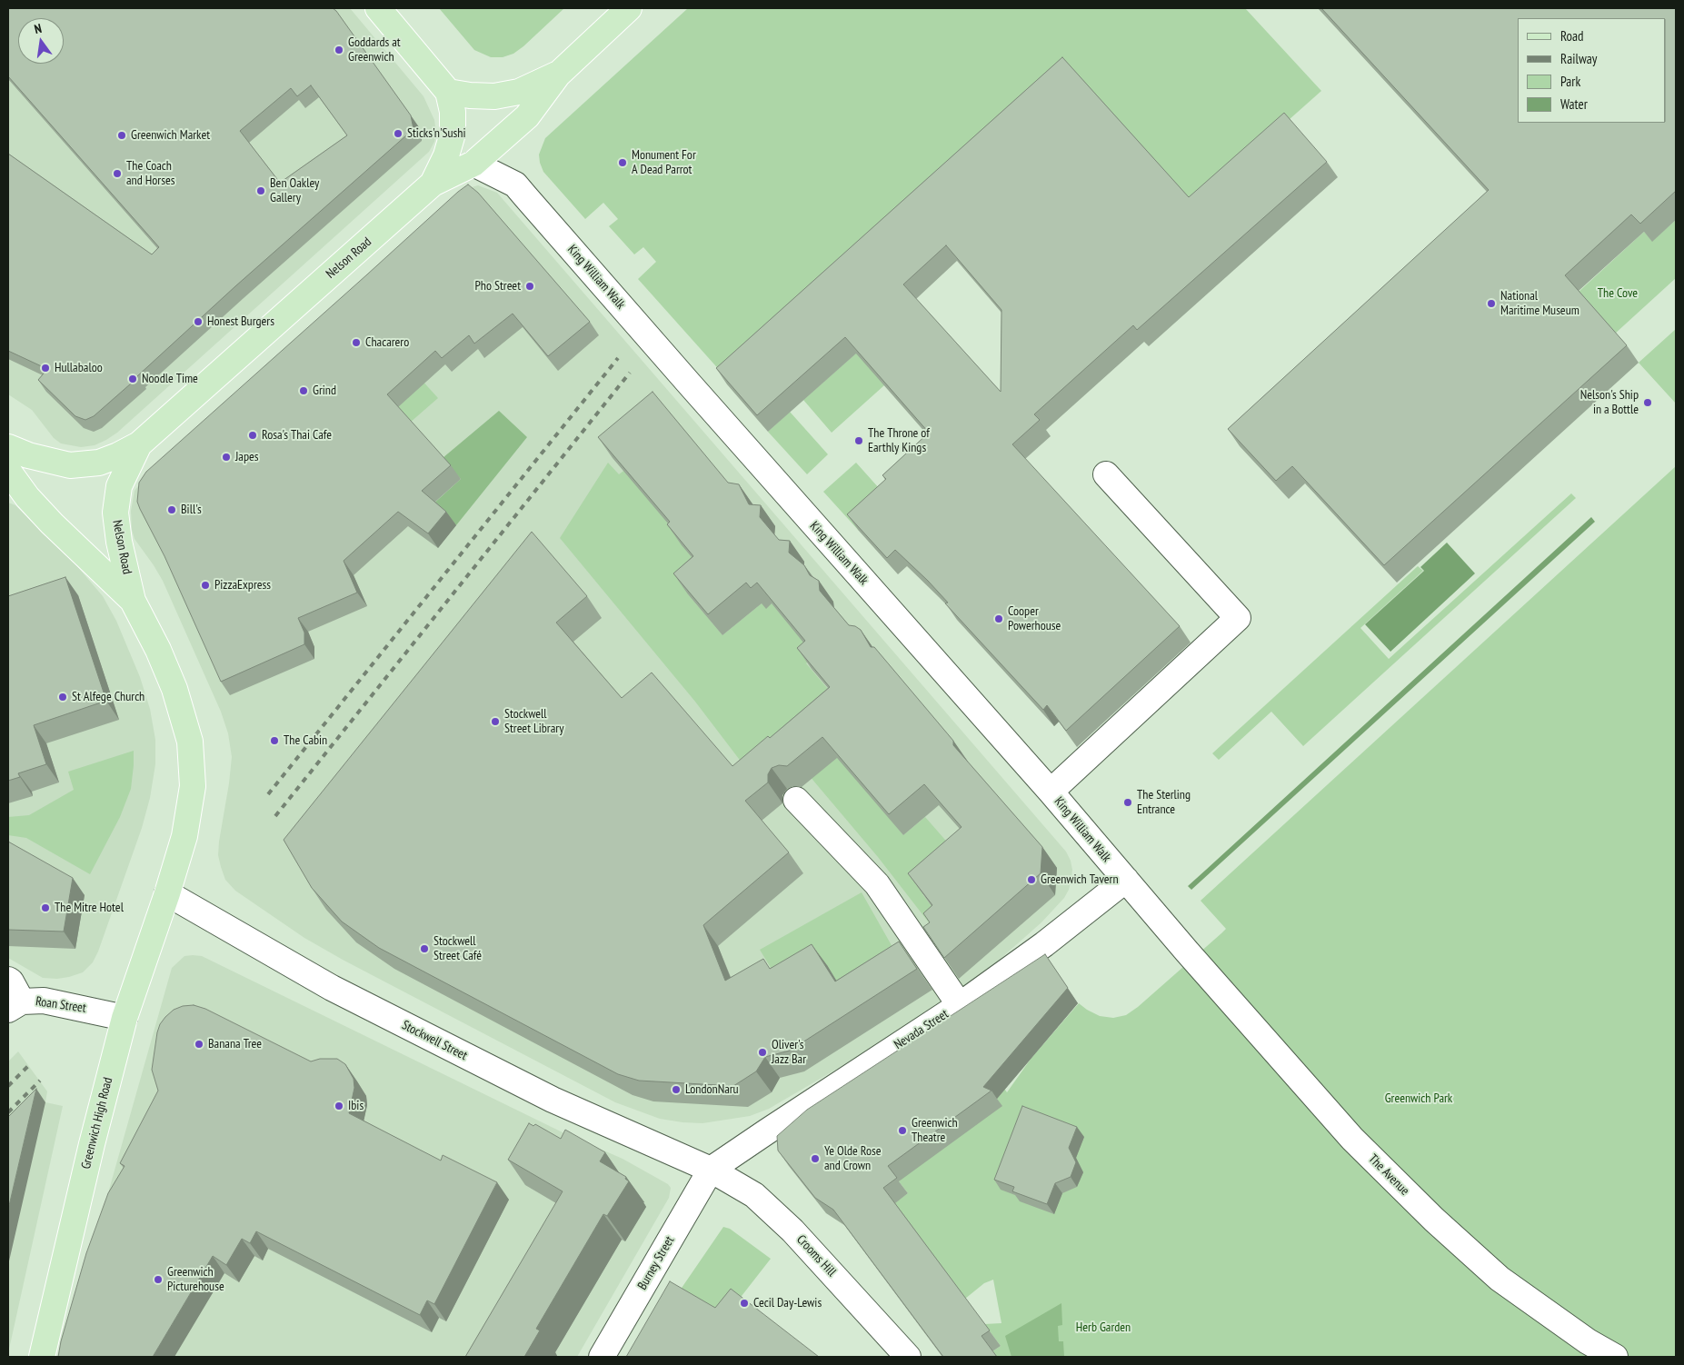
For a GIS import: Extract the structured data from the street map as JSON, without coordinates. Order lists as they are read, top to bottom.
{
  "streets": {
    "main road": ["Nelson Road", "Greenwich High Road"],
    "street": [
      "King William Walk",
      "Roan Street",
      "Nevada Street",
      "Stockwell Street",
      "The Avenue",
      "Crooms Hill",
      "Burney Street"
    ]
  },
  "crossings": [
    ["Nelson Road", "King William Walk"],
    ["Nelson Road", "Greenwich High Road"],
    ["King William Walk", "Nevada Street"],
    ["King William Walk", "The Avenue"],
    ["Roan Street", "Greenwich High Road"],
    ["Nevada Street", "Stockwell Street"],
    ["Nevada Street", "Crooms Hill"],
    ["Nevada Street", "Burney Street"],
    ["Stockwell Street", "Greenwich High Road"],
    ["Stockwell Street", "Crooms Hill"],
    ["Stockwell Street", "Burney Street"],
    ["Crooms Hill", "Burney Street"]
  ],
  "parks": ["The Cove", "Greenwich Park", "Herb Garden"],
  "places": [
    "Goddards at Greenwich",
    "Sticks'n'Sushi",
    "Greenwich Market",
    "Monument For A Dead Parrot",
    "The Coach and Horses",
    "Ben Oakley Gallery",
    "Pho Street",
    "National Maritime Museum",
    "Honest Burgers",
    "Chacarero",
    "Hullabaloo",
    "Noodle Time",
    "Grind",
    "Nelson's Ship in a Bottle",
    "Rosa's Thai Cafe",
    "The Throne of Earthly Kings",
    "Japes",
    "Bill's",
    "PizzaExpress",
    "Cooper Powerhouse",
    "St Alfege Church",
    "Stockwell Street Library",
    "The Cabin",
    "The Sterling Entrance",
    "Greenwich Tavern",
    "The Mitre Hotel",
    "Stockwell Street Café",
    "Banana Tree",
    "Oliver's Jazz Bar",
    "LondonNaru",
    "Ibis",
    "Greenwich Theatre",
    "Ye Olde Rose and Crown",
    "Greenwich Picturehouse",
    "Cecil Day-Lewis"
  ],
  "legend": [
    "Road",
    "Railway",
    "Park",
    "Water"
  ],
  "north": "top"
}
